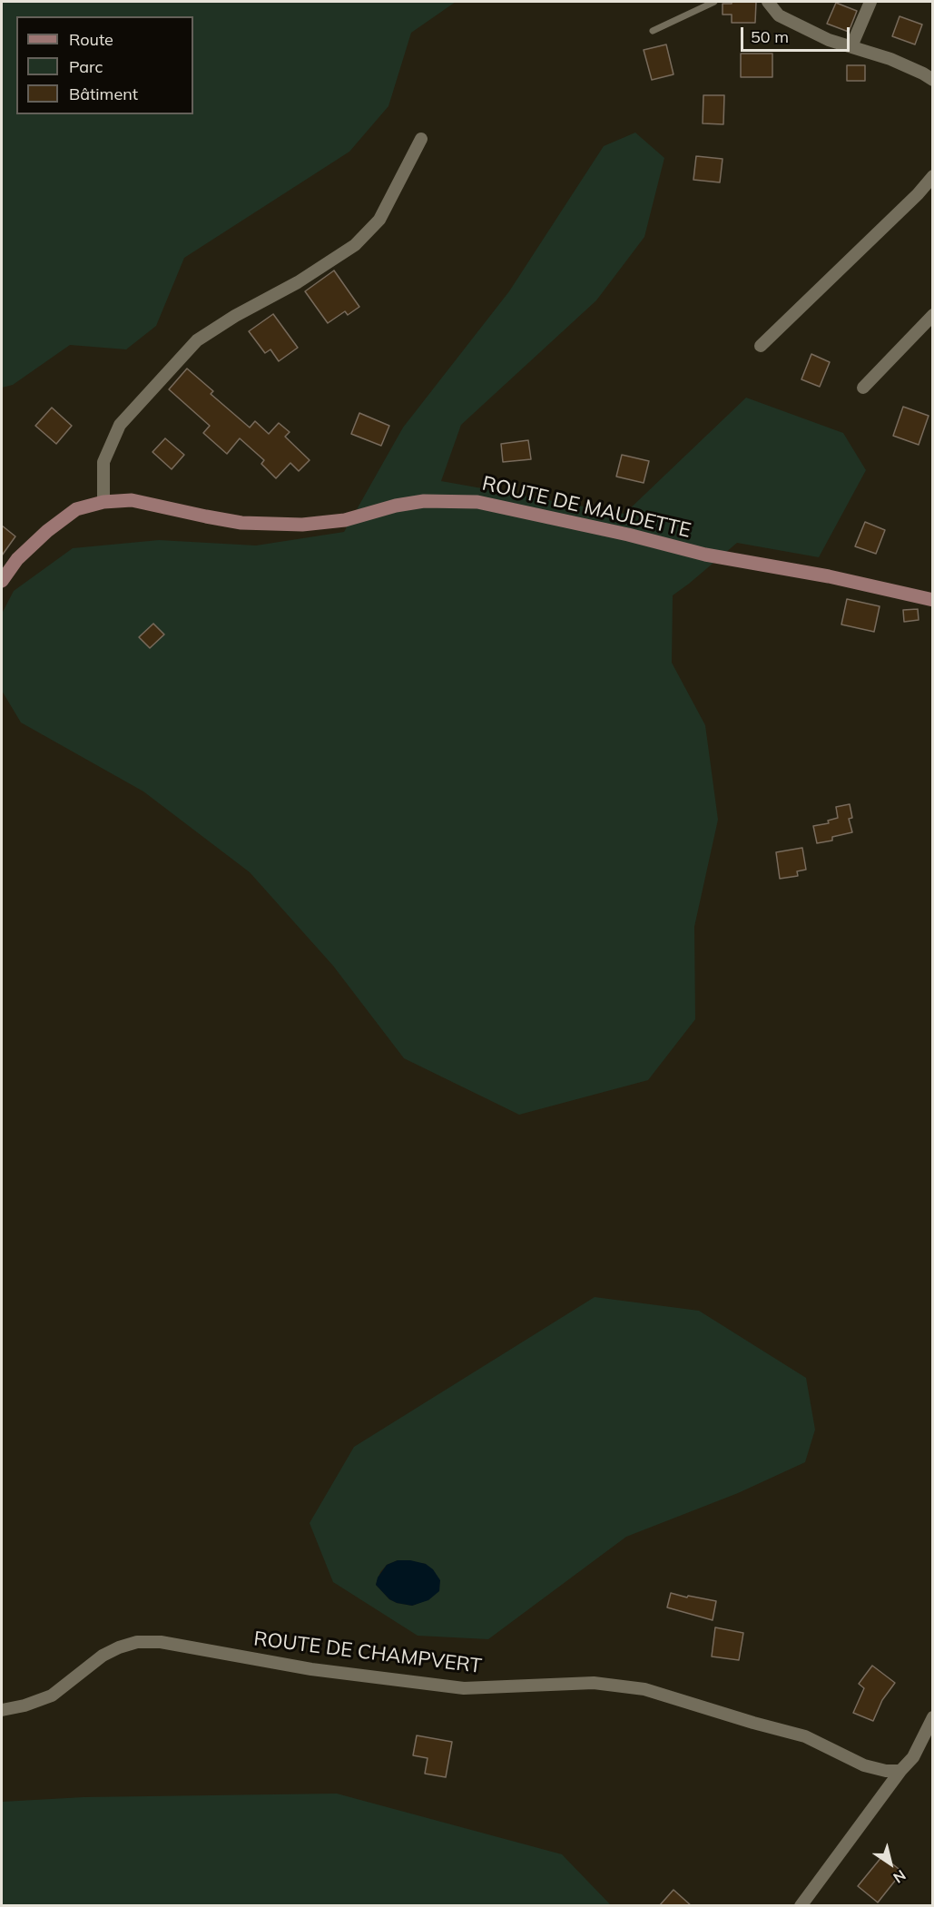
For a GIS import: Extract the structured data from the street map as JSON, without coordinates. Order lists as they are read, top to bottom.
{
  "streets": {
    "street": ["ROUTE DE MAUDETTE", "ROUTE DE CHAMPVERT"]
  },
  "legend": ["Route", "Parc", "Bâtiment"],
  "scale_bar": "50 m",
  "north": "bottom right"
}
